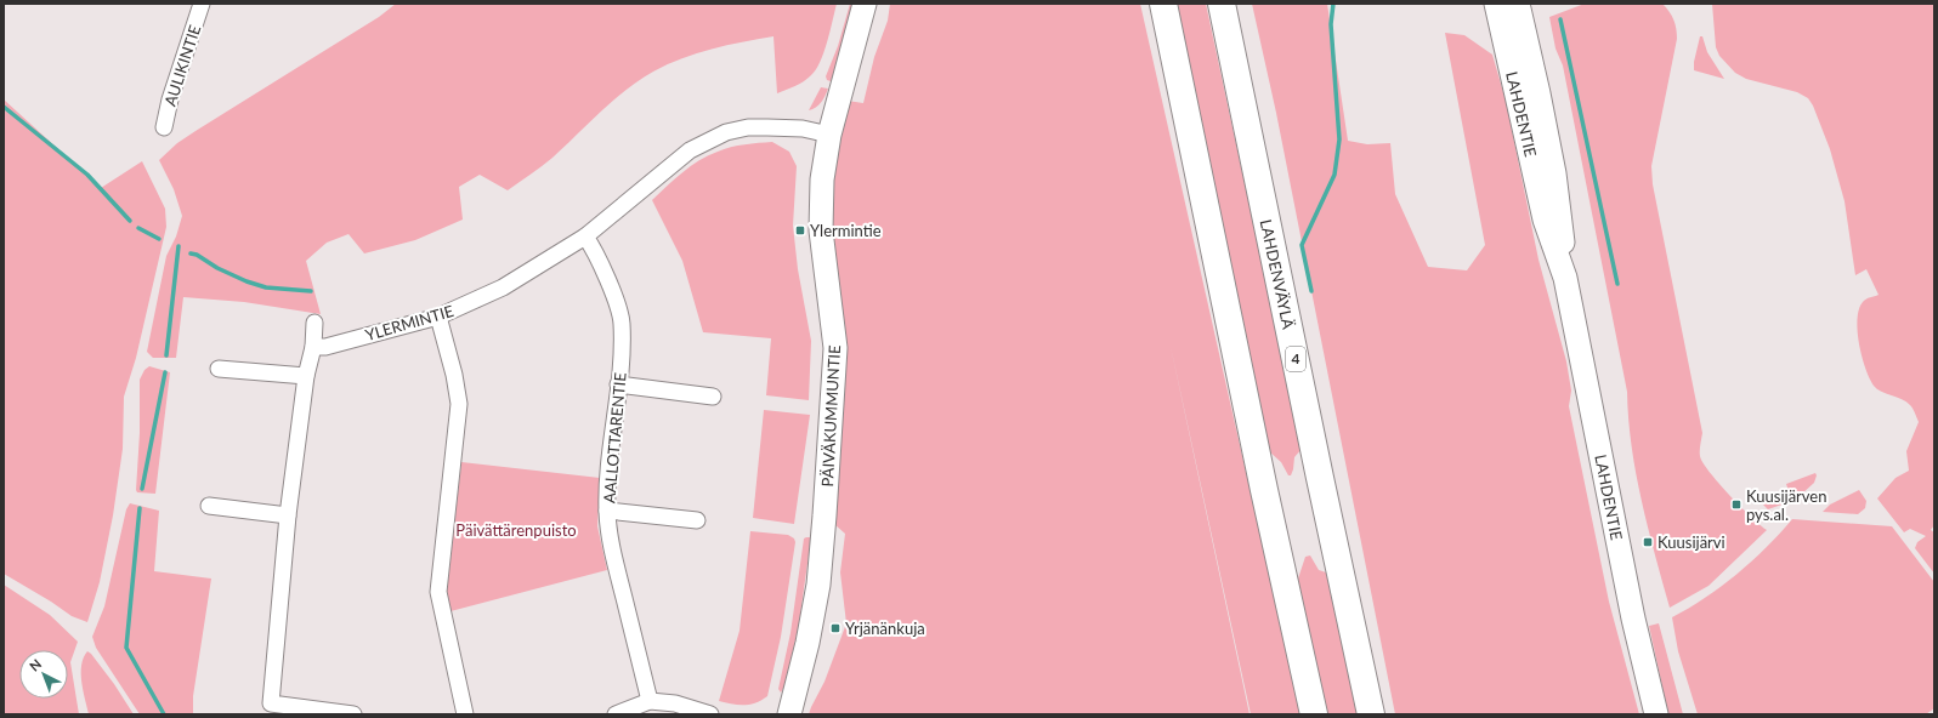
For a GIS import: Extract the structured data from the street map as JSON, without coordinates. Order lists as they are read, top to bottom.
{
  "streets": {
    "highway": ["LAHDENVÄYLÄ", "4"],
    "main road": ["LAHDENTIE", "PÄIVÄKUMMUNTIE"],
    "street": ["AULIKINTIE", "YLERMINTIE", "AALLOTTARENTIE"]
  },
  "crossings": [
    ["YLERMINTIE", "PÄIVÄKUMMUNTIE"],
    ["YLERMINTIE", "AALLOTTARENTIE"]
  ],
  "parks": ["Päivättärenpuisto"],
  "places": {
    "transit": [
      "Ylermintie",
      "Kuusijärven pys.al.",
      "Kuusijärvi",
      "Yrjänänkuja"
    ]
  },
  "north": "top left"
}
